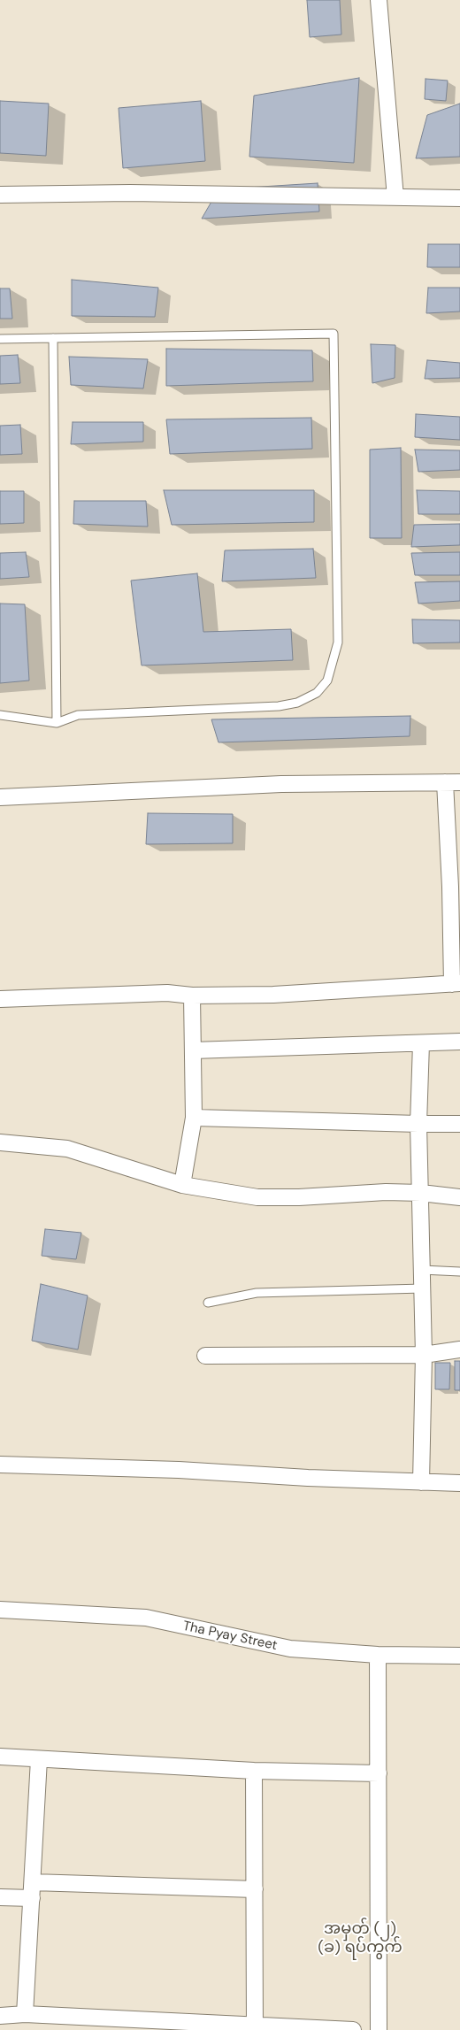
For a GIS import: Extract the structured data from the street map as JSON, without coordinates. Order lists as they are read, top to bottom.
{
  "streets": {
    "street": ["Tha Pyay Street"]
  },
  "districts": ["အမှတ် (၂) (ခ) ရပ်ကွက်"]
}
